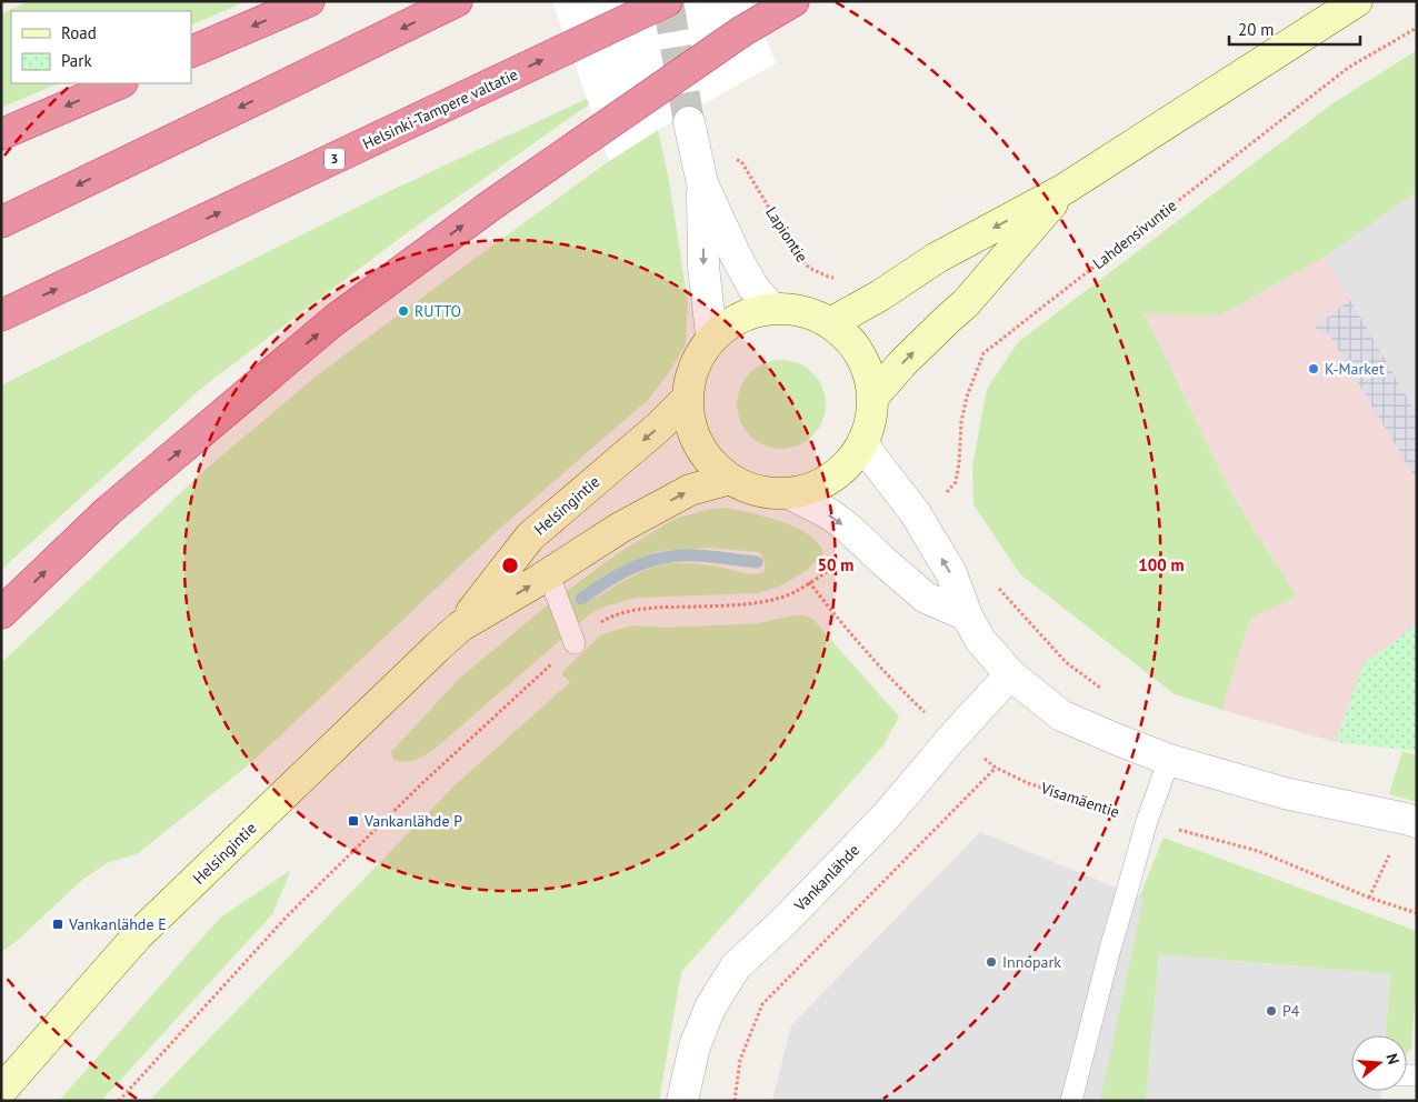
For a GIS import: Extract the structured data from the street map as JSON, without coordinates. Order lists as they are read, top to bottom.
{
  "streets": {
    "highway": ["Helsinki-Tampere valtatie", "3"],
    "main road": ["Helsingintie"],
    "street": ["Vankanlähde"],
    "path": ["Lapiontie", "Lahdensivuntie", "Visamäentie"]
  },
  "crossings": [
    ["Visamäentie", "Vankanlähde"]
  ],
  "places": {
    "other": [
      "RUTTO",
      "K-Market",
      "Innopark",
      "P4"
    ],
    "transit": ["Vankanlähde P", "Vankanlähde E"]
  },
  "legend": ["Road", "Park"],
  "scale_bar": "20 m",
  "north": "right",
  "rings": ["50 m", "100 m"]
}
